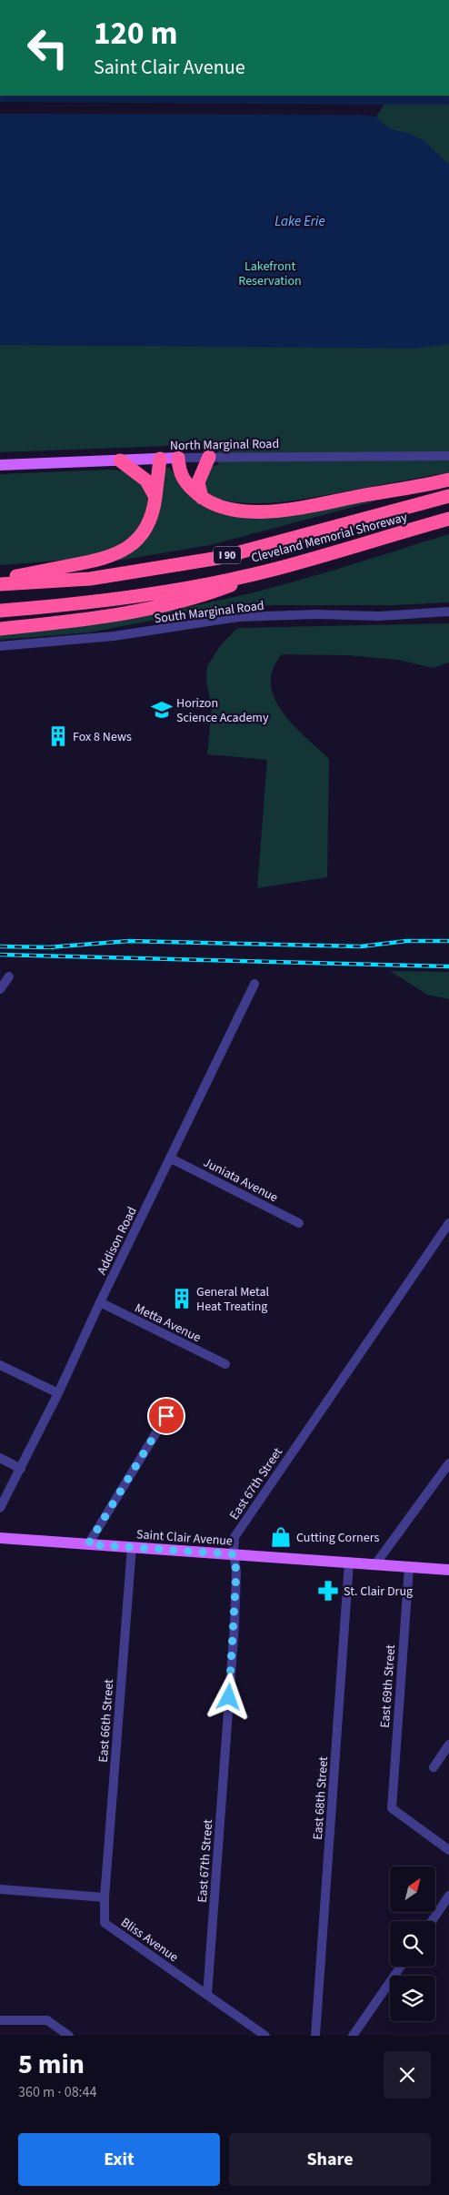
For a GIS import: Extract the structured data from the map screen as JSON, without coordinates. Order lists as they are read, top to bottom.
{
  "streets": {
    "highway": ["Cleveland Memorial Shoreway", "I 90"],
    "main road": ["North Marginal Road", "Saint Clair Avenue"],
    "street": [
      "South Marginal Road",
      "Juniata Avenue",
      "Addison Road",
      "Metta Avenue",
      "East 67th Street",
      "East 69th Street",
      "East 66th Street",
      "East 68th Street",
      "Bliss Avenue"
    ]
  },
  "crossings": [
    ["Juniata Avenue", "Addison Road"],
    ["Addison Road", "Metta Avenue"],
    ["East 67th Street", "Saint Clair Avenue"],
    ["East 67th Street", "Bliss Avenue"],
    ["Saint Clair Avenue", "East 69th Street"],
    ["Saint Clair Avenue", "East 66th Street"],
    ["Saint Clair Avenue", "East 68th Street"],
    ["East 66th Street", "Bliss Avenue"]
  ],
  "water": ["Lake Erie"],
  "parks": ["Lakefront Reservation"],
  "places": {
    "school or university": ["Horizon Science Academy"],
    "building": ["Fox 8 News", "General Metal Heat Treating"],
    "shop": ["Cutting Corners"],
    "pharmacy": ["St. Clair Drug"]
  },
  "north": "top right",
  "page": {
    "turn": ["120 m", "Saint Clair Avenue"],
    "heading": ["5 min", "360 m · 08:44"],
    "buttons": ["Exit", "Share"]
  }
}
